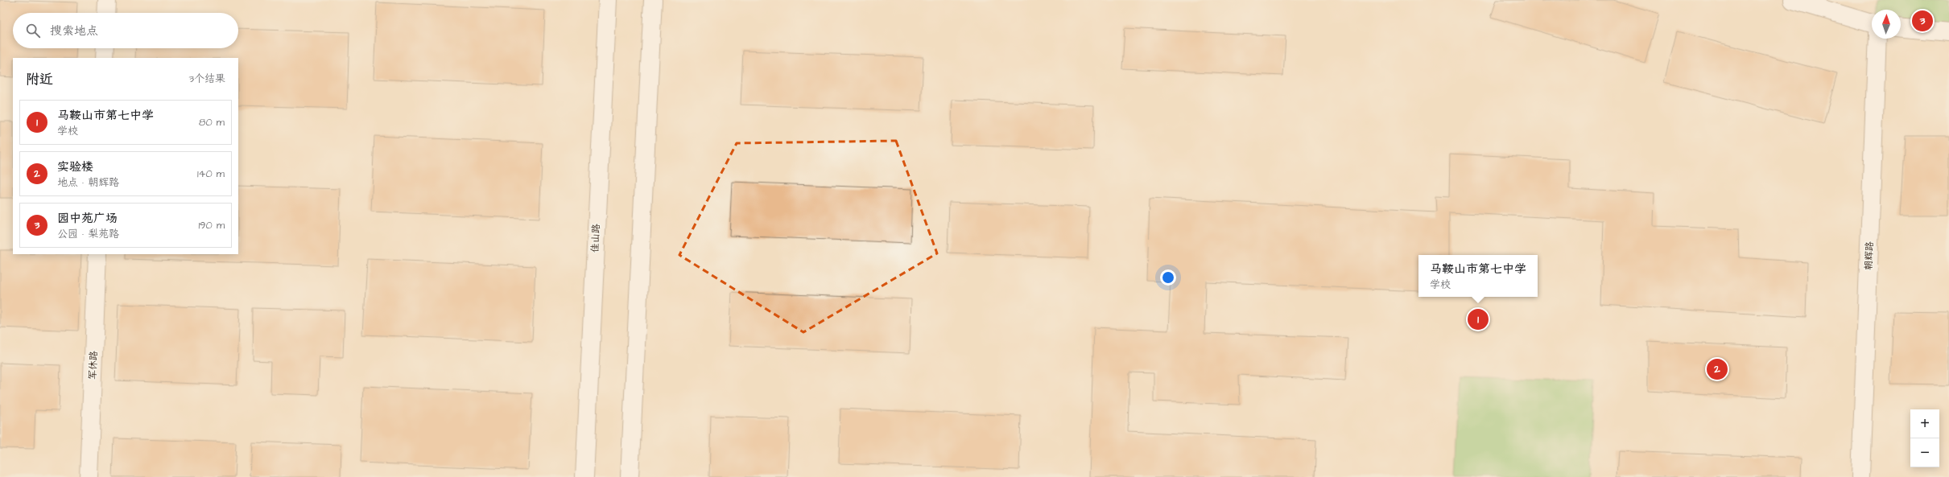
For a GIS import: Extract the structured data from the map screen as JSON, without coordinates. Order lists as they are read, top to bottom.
{
  "streets": {
    "street": ["佳山路", "朝辉路", "军休路"]
  },
  "north": "top",
  "page": {
    "pins": ["3", "1", "2"],
    "search": "搜索地点",
    "heading": ["附近", "3个结果"],
    "list": [
      {
        "mark": "1",
        "name": "马鞍山市第七中学",
        "note": "学校",
        "value": "80 m"
      },
      {
        "mark": "2",
        "name": "实验楼",
        "note": "地点 · 朝辉路",
        "value": "140 m"
      },
      {
        "mark": "3",
        "name": "园中苑广场",
        "note": "公园 · 梨苑路",
        "value": "190 m"
      }
    ],
    "popup": ["马鞍山市第七中学", "学校"],
    "map_buttons": ["+", "−"]
  }
}
